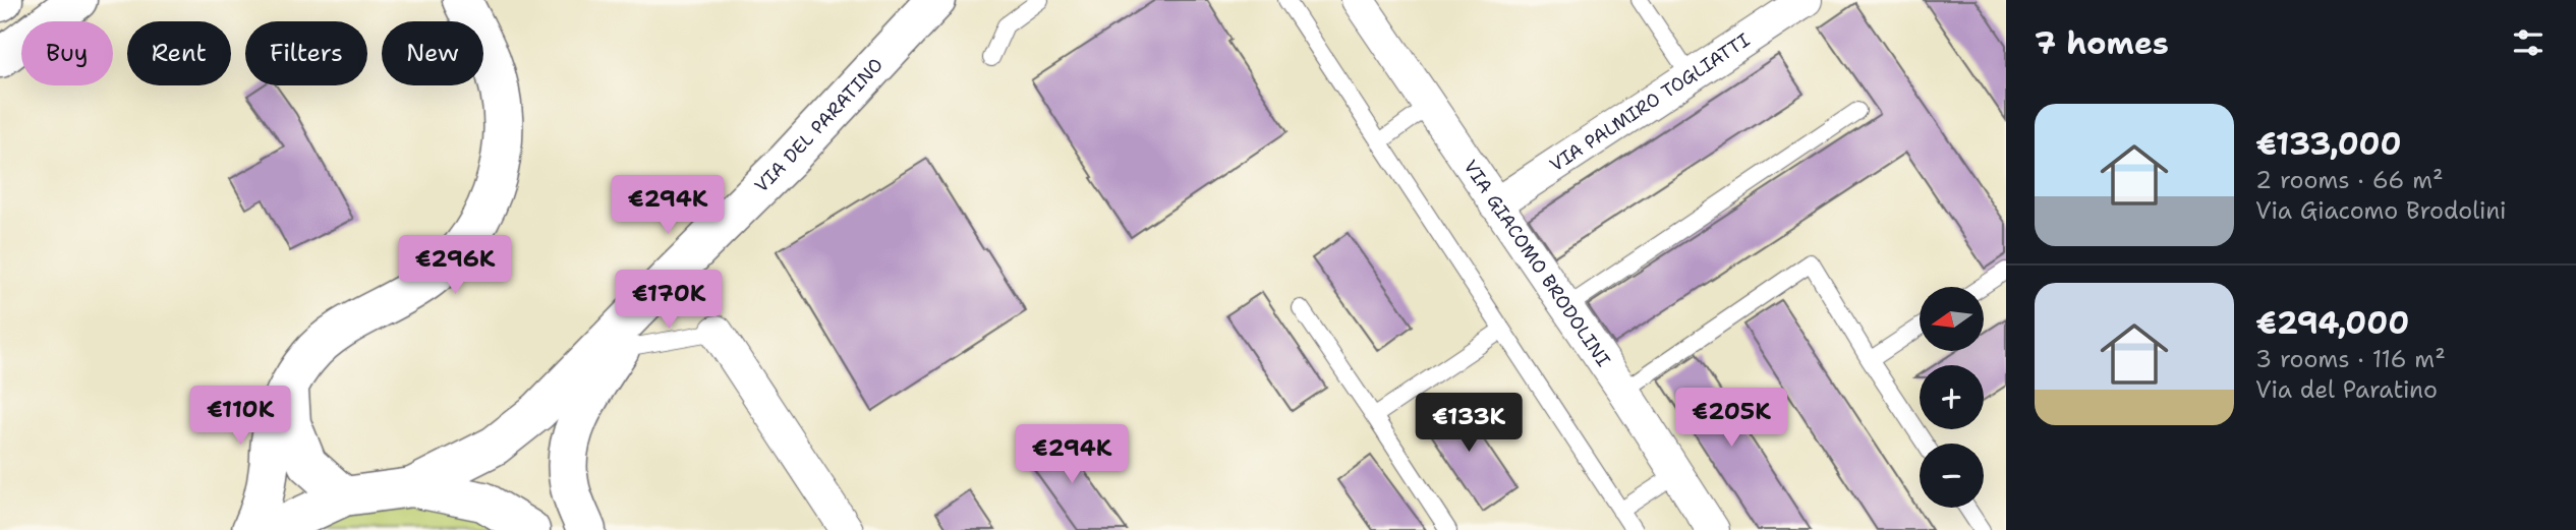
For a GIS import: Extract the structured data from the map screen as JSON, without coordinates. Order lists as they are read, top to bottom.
{
  "streets": {
    "main road": ["VIA DEL PARATINO"],
    "street": ["VIA PALMIRO TOGLIATTI", "VIA GIACOMO BRODOLINI"]
  },
  "crossings": [
    ["VIA PALMIRO TOGLIATTI", "VIA GIACOMO BRODOLINI"]
  ],
  "north": "left",
  "page": {
    "heading": "7 homes",
    "chip": [
      "Buy",
      "Rent",
      "Filters",
      "New"
    ],
    "list": [
      {
        "name": "€133,000",
        "note": "2 rooms · 66 m² · Via Giacomo Brodolini"
      },
      {
        "name": "€294,000",
        "note": "3 rooms · 116 m² · Via del Paratino"
      }
    ],
    "price": [
      "€294K",
      "€296K",
      "€170K",
      "€110K",
      "€205K",
      "€133K",
      "€294K"
    ],
    "map_buttons": ["+", "−"]
  }
}
